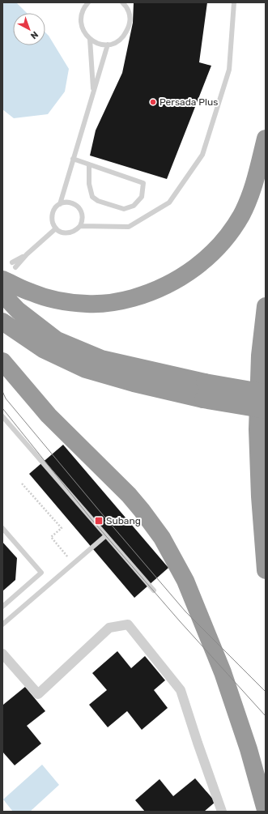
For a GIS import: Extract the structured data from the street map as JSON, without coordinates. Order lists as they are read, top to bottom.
{
  "places": {
    "other": ["Persada Plus"],
    "transit": ["Subang"]
  },
  "north": "bottom right"
}
